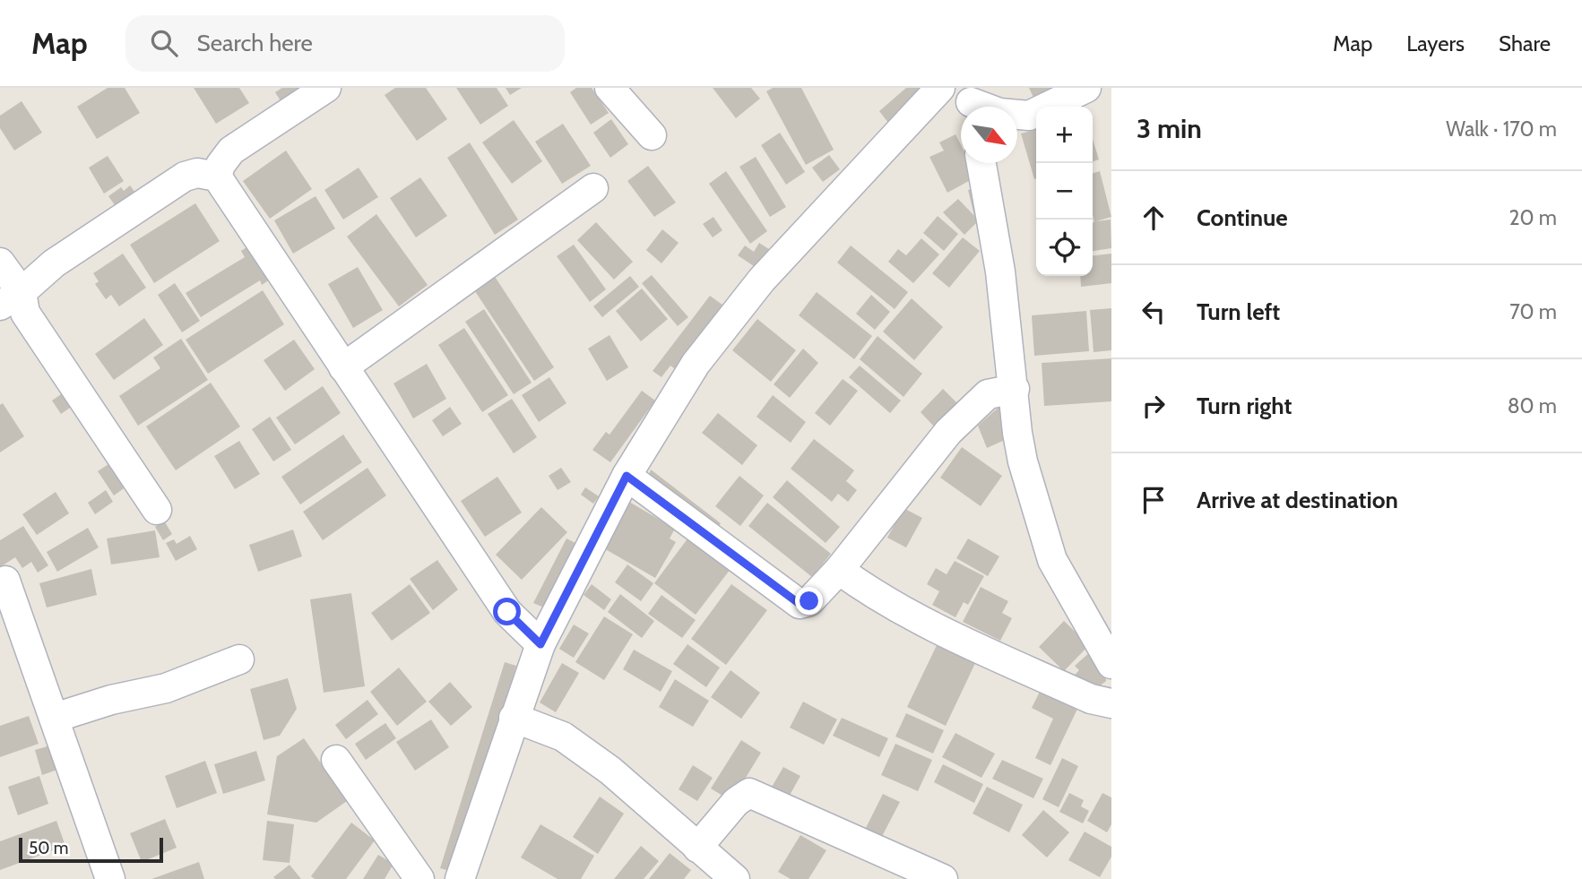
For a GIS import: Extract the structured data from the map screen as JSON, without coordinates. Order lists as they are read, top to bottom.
{
  "scale_bar": "50 m",
  "north": "bottom right",
  "page": {
    "header": "Map",
    "search": "Search here",
    "nav": ["Map", "Layers", "Share"],
    "heading": ["3 min", "Walk · 170 m"],
    "map_buttons": ["+", "−"],
    "list": [
      ["Continue", "20 m"],
      ["Turn left", "70 m"],
      ["Turn right", "80 m"],
      "Arrive at destination"
    ],
    "scale": "50 m"
  }
}
